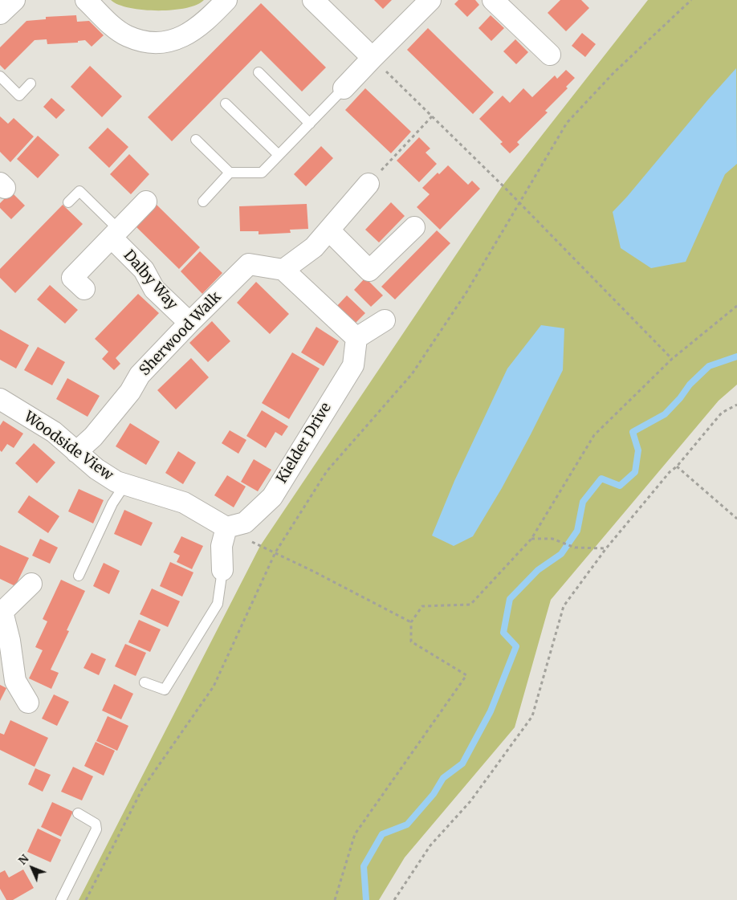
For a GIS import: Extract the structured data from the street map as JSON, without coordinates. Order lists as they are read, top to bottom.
{
  "streets": {
    "street": [
      "Dalby Way",
      "Sherwood Walk",
      "Kielder Drive",
      "Woodside View"
    ]
  },
  "crossings": [
    ["Dalby Way", "Sherwood Walk"],
    ["Sherwood Walk", "Woodside View"],
    ["Kielder Drive", "Woodside View"]
  ],
  "north": "top left"
}
